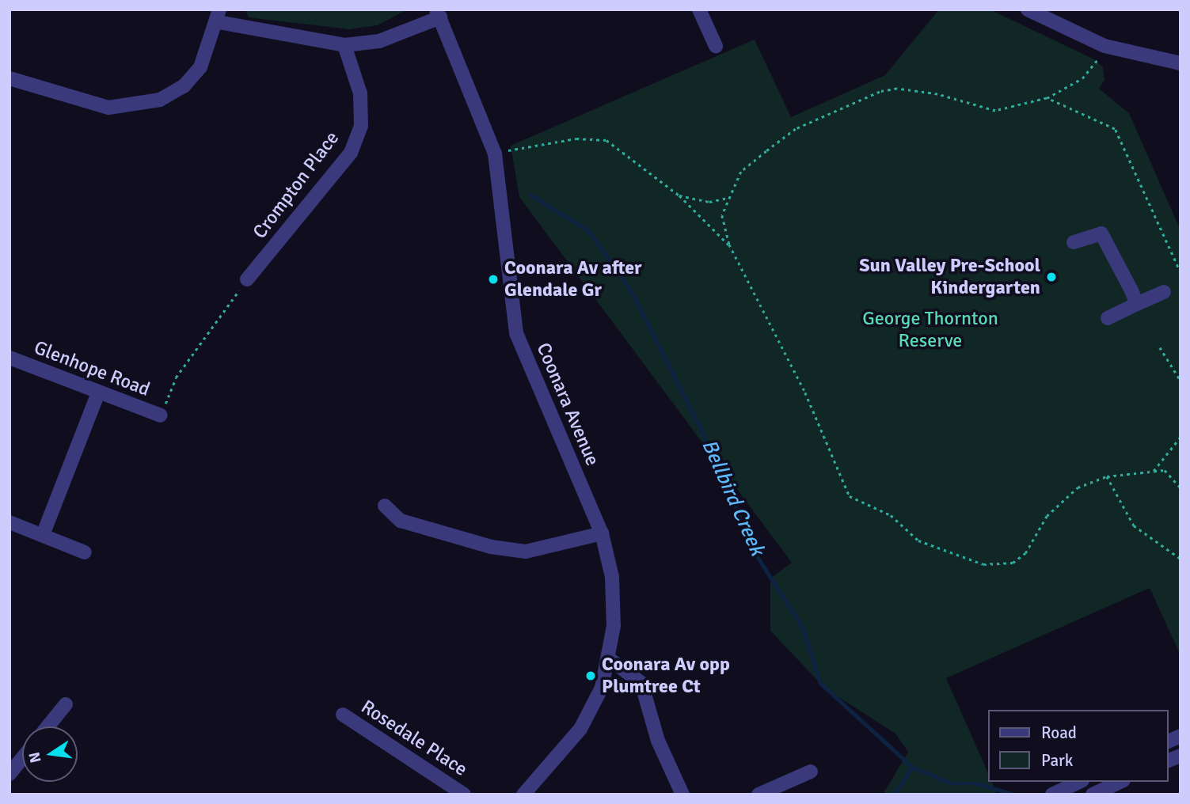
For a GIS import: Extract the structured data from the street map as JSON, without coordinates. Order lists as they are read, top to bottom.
{
  "streets": {
    "street": [
      "Crompton Place",
      "Glenhope Road",
      "Coonara Avenue",
      "Rosedale Place"
    ]
  },
  "water": ["Bellbird Creek"],
  "parks": ["George Thornton Reserve"],
  "places": ["Sun Valley Pre-School Kindergarten", "Coonara Av after Glendale Gr", "Coonara Av opp Plumtree Ct"],
  "legend": ["Road", "Park"],
  "north": "left"
}
